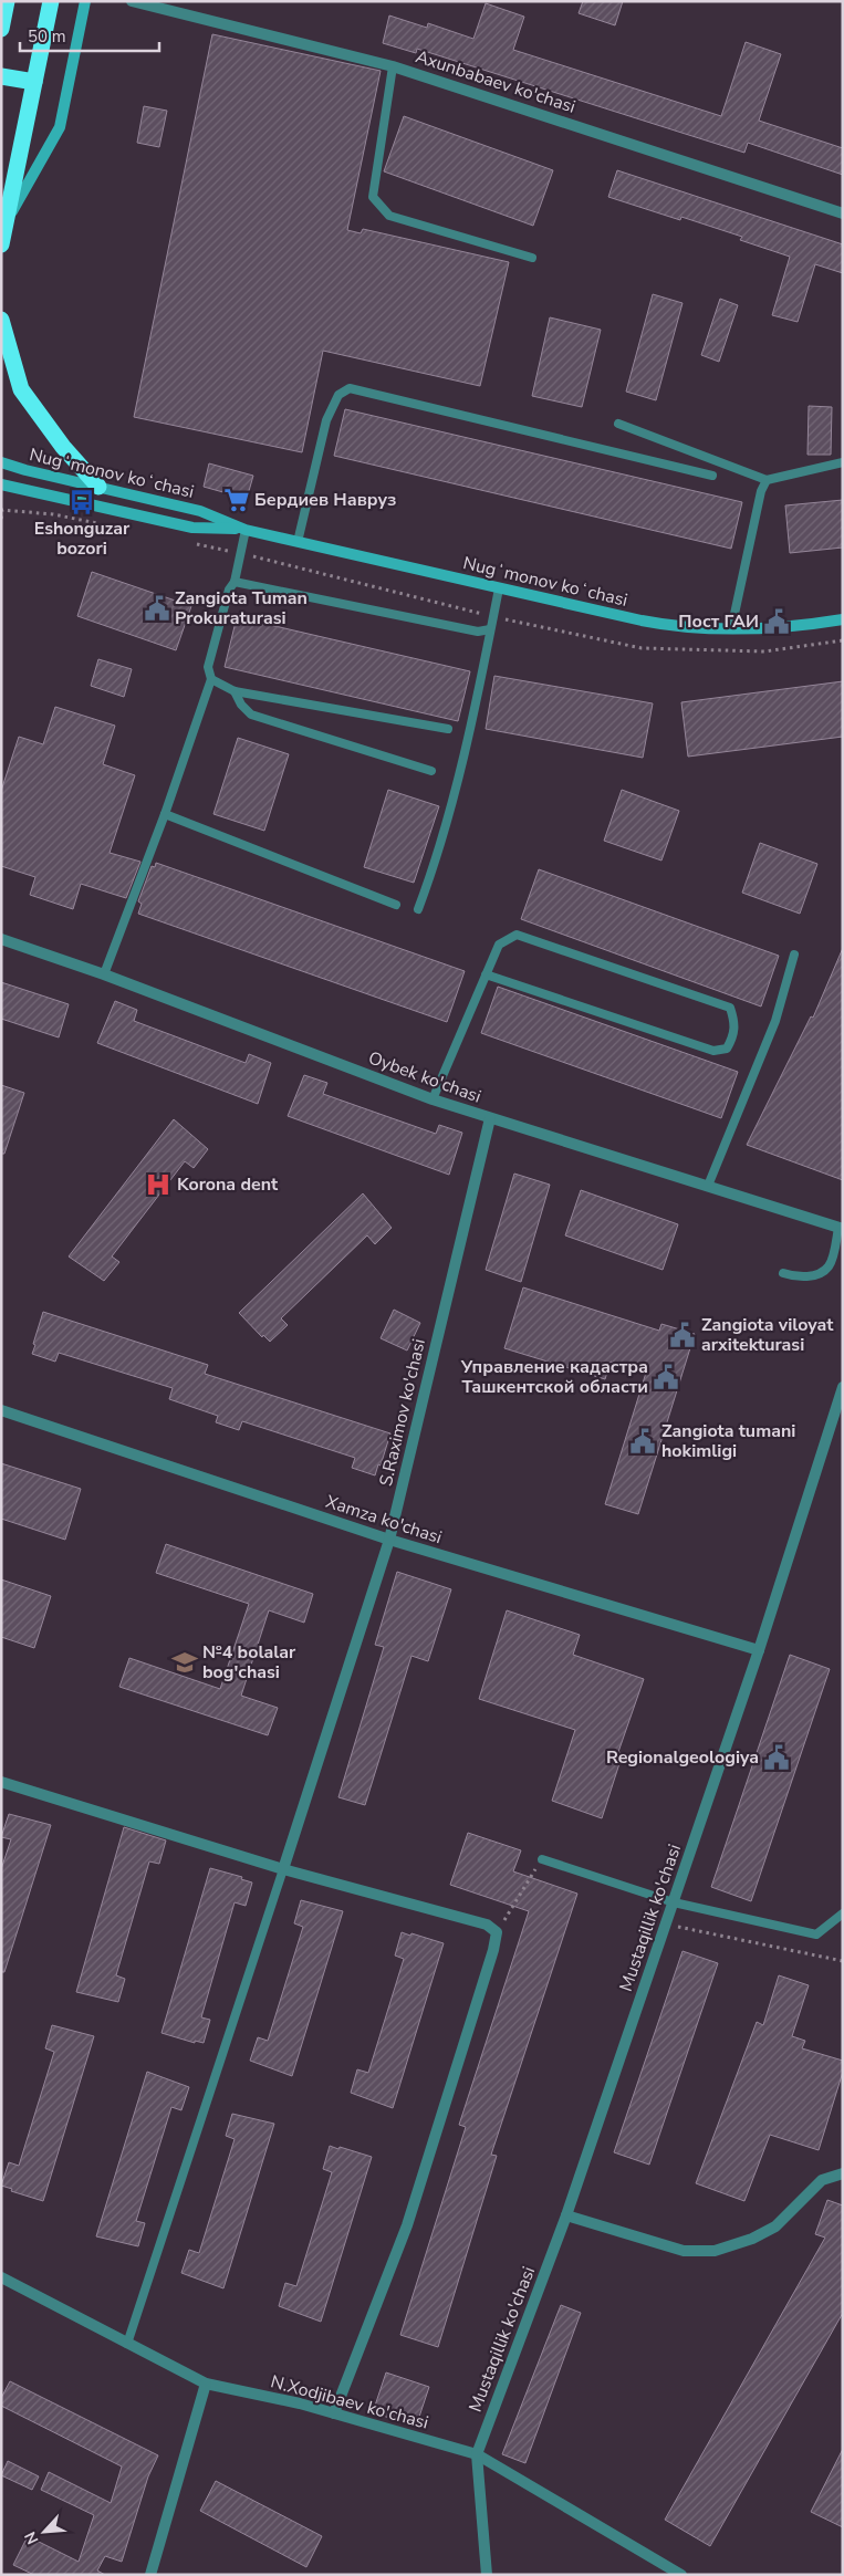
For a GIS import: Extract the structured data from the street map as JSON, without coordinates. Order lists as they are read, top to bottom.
{
  "streets": {
    "main road": ["Nugʻmonov koʻchasi"],
    "street": [
      "Axunbabaev ko'chasi",
      "Oybek ko'chasi",
      "S.Raximov ko'chasi",
      "Xamza ko'chasi",
      "Mustaqillik ko'chasi",
      "N.Xodjibaev ko'chasi"
    ]
  },
  "crossings": [
    ["Oybek ko'chasi", "S.Raximov ko'chasi"],
    ["S.Raximov ko'chasi", "Xamza ko'chasi"],
    ["Xamza ko'chasi", "Mustaqillik ko'chasi"],
    ["Mustaqillik ko'chasi", "N.Xodjibaev ko'chasi"]
  ],
  "places": {
    "supermarket": ["Бердиев Навруз"],
    "bus stop": ["Eshonguzar bozori"],
    "public building": [
      "Zangiota Tuman Prokuraturasi",
      "Пост ГАИ",
      "Zangiota viloyat arxitekturasi",
      "Управление кадастра Ташкентской области",
      "Zangiota tumani hokimligi",
      "Regionalgeologiya"
    ],
    "hospital": ["Korona dent"],
    "school or university": ["№4 bolalar bog'chasi"]
  },
  "scale_bar": "50 m",
  "north": "bottom left"
}
